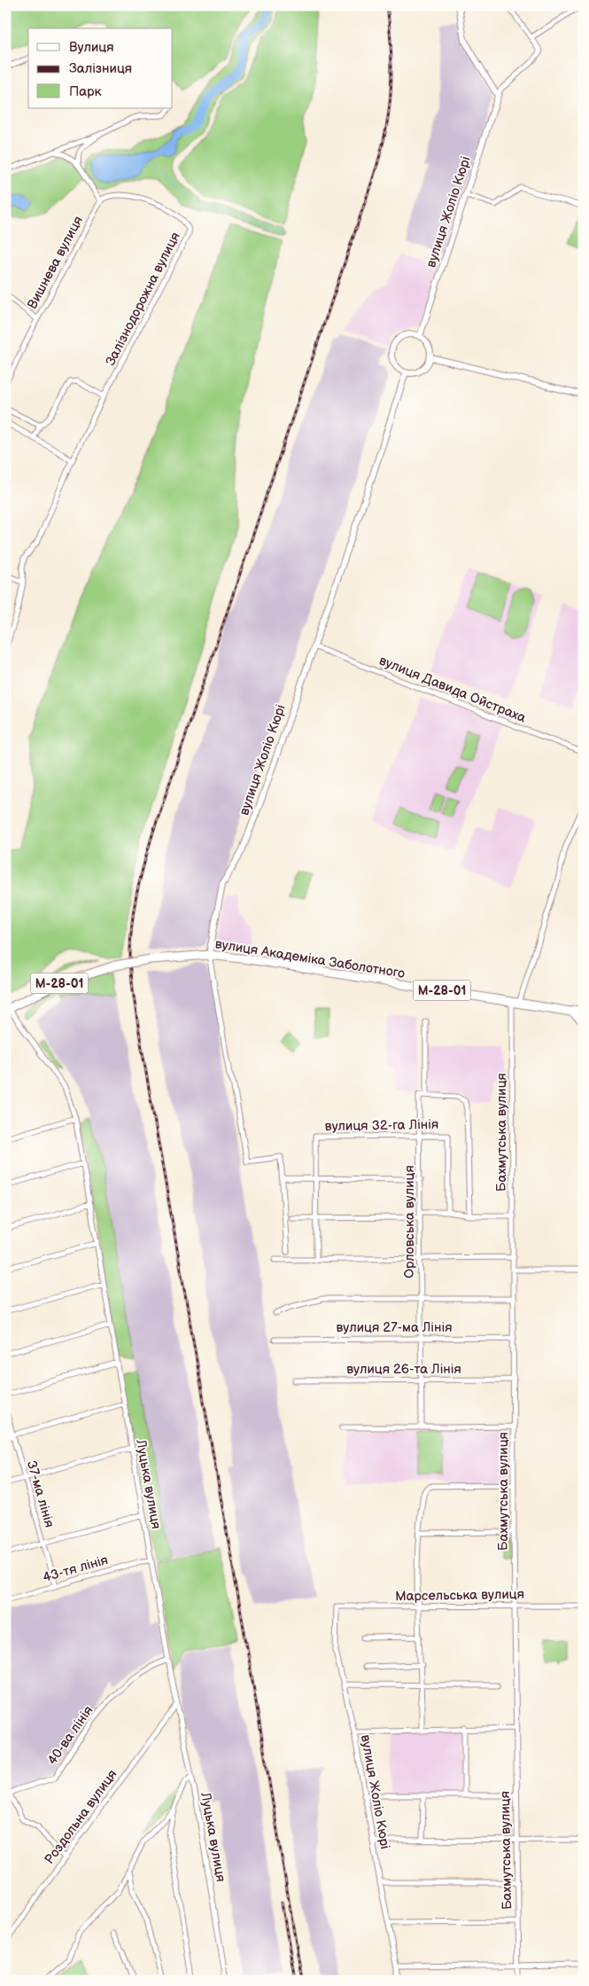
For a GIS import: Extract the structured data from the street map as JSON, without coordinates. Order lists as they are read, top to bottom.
{
  "streets": {
    "highway": ["вулиця Академіка Заболотного", "М-28-01"],
    "street": [
      "вулиця Жоліо Кюрі",
      "Вишнева вулиця",
      "Залізнодорожна вулиця",
      "вулиця Давида Ойстраха",
      "вулиця 32-га Лінія",
      "Бахмутська вулиця",
      "Орловська вулиця",
      "вулиця 27-ма Лінія",
      "вулиця 26-та Лінія",
      "Луцька вулиця",
      "37-ма лінія",
      "43-тя лінія",
      "Марсельська вулиця",
      "40-ва лінія",
      "Роздольна вулиця"
    ]
  },
  "crossings": [
    ["вулиця Жоліо Кюрі", "вулиця Давида Ойстраха"],
    ["вулиця Жоліо Кюрі", "вулиця Академіка Заболотного"],
    ["вулиця Жоліо Кюрі", "Марсельська вулиця"],
    ["Вишнева вулиця", "Залізнодорожна вулиця"],
    ["вулиця Академіка Заболотного", "Бахмутська вулиця"],
    ["вулиця Академіка Заболотного", "Луцька вулиця"],
    ["вулиця 32-га Лінія", "Орловська вулиця"],
    ["Бахмутська вулиця", "вулиця 27-ма Лінія"],
    ["Бахмутська вулиця", "вулиця 26-та Лінія"],
    ["Бахмутська вулиця", "Марсельська вулиця"],
    ["Орловська вулиця", "вулиця 27-ма Лінія"],
    ["Орловська вулиця", "вулиця 26-та Лінія"],
    ["Луцька вулиця", "43-тя лінія"],
    ["Луцька вулиця", "40-ва лінія"],
    ["Луцька вулиця", "Роздольна вулиця"],
    ["37-ма лінія", "43-тя лінія"]
  ],
  "legend": ["Вулиця", "Залізниця", "Парк"]
}
